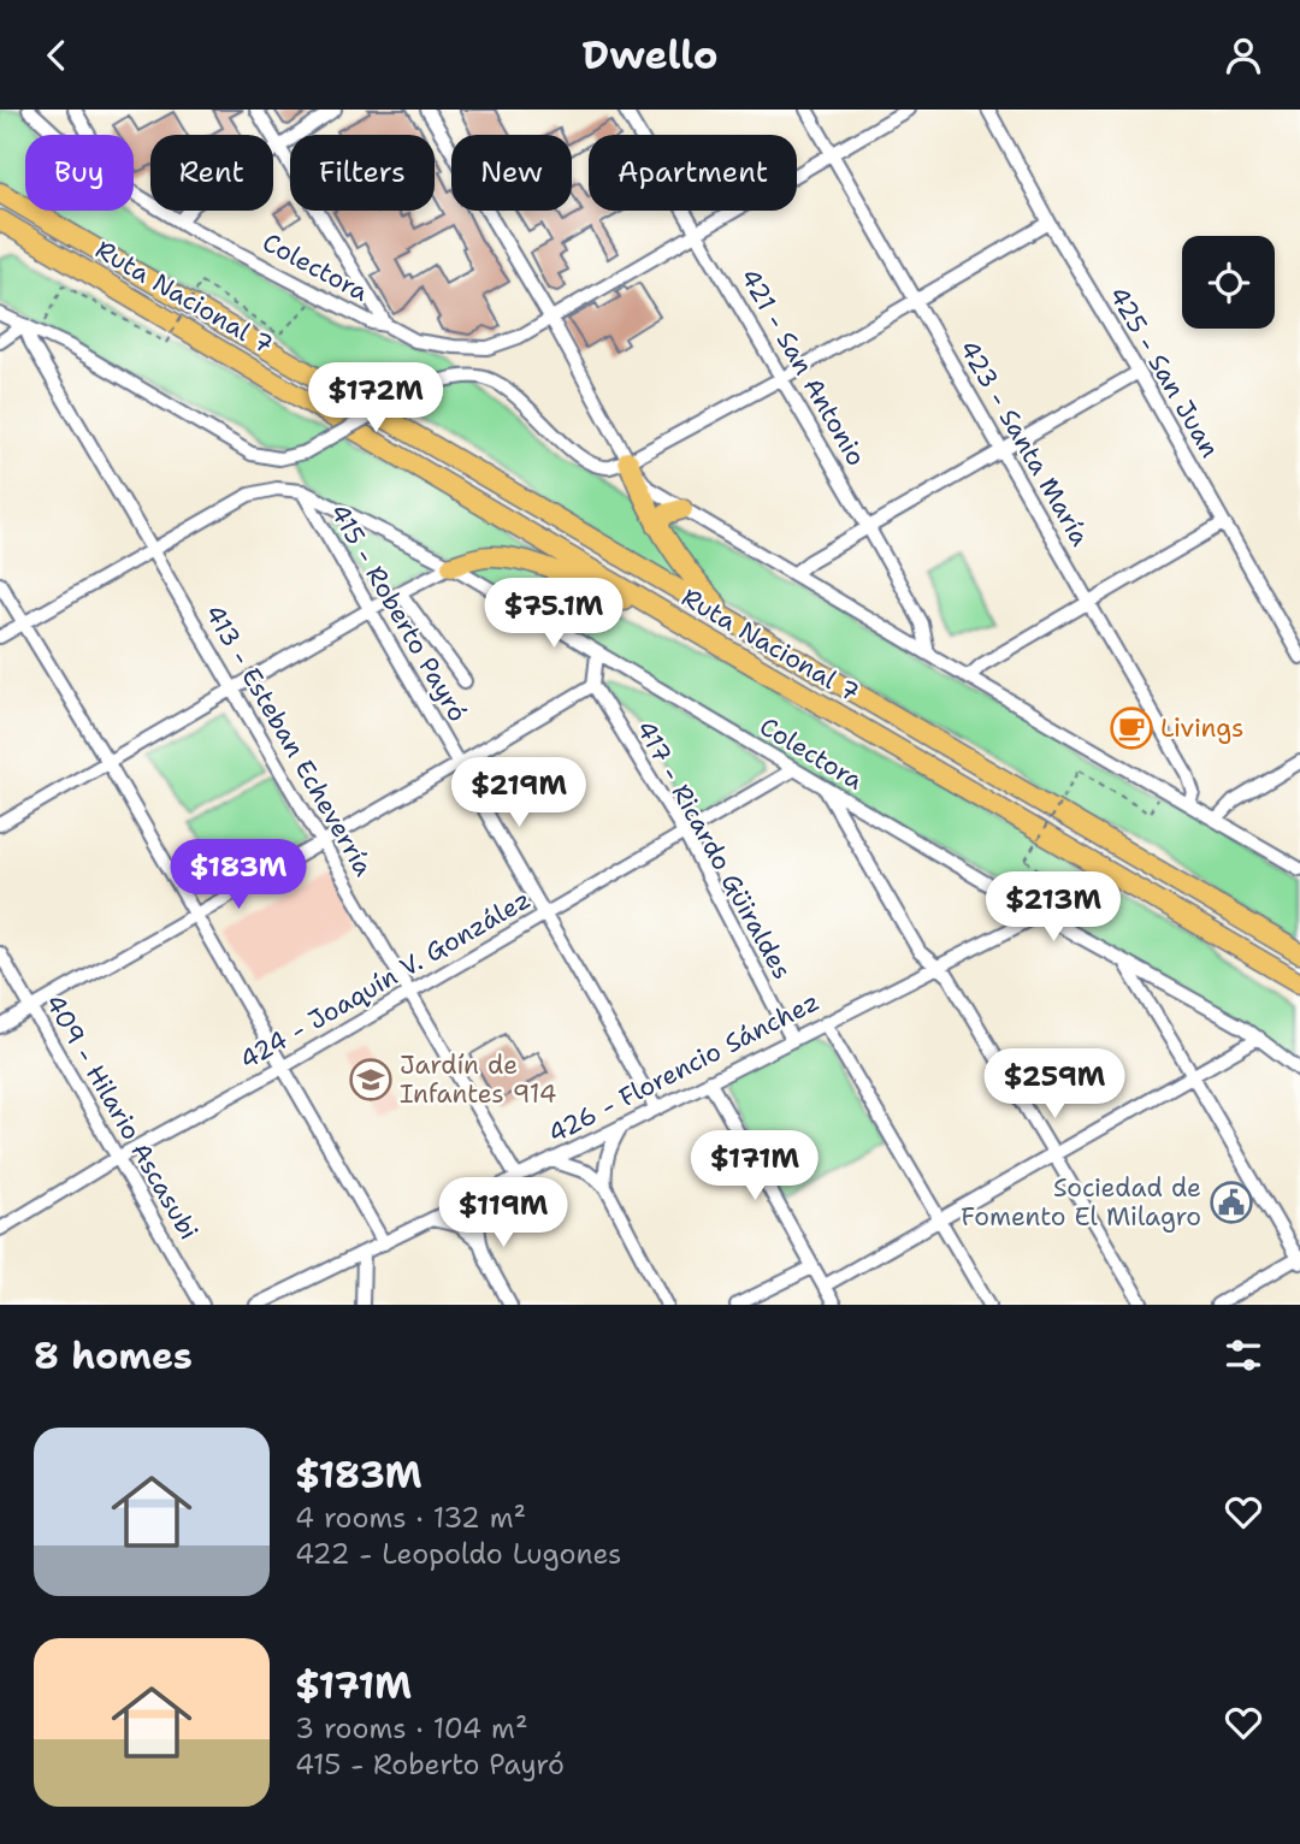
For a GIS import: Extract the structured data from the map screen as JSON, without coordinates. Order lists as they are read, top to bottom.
{
  "streets": {
    "highway": ["Ruta Nacional 7"],
    "street": [
      "Colectora",
      "421 - San Antonio",
      "425 - San Juan",
      "423 - Santa María",
      "415 - Roberto Payró",
      "413 - Esteban Echeverría",
      "417 - Ricardo Güiraldes",
      "424 - Joaquín V. González",
      "426 - Florencio Sánchez",
      "409 - Hilario Ascasubi"
    ]
  },
  "crossings": [
    ["Colectora", "415 - Roberto Payró"],
    ["Colectora", "424 - Joaquín V. González"],
    ["Colectora", "426 - Florencio Sánchez"],
    ["415 - Roberto Payró", "424 - Joaquín V. González"],
    ["415 - Roberto Payró", "426 - Florencio Sánchez"],
    ["413 - Esteban Echeverría", "424 - Joaquín V. González"],
    ["413 - Esteban Echeverría", "426 - Florencio Sánchez"],
    ["417 - Ricardo Güiraldes", "424 - Joaquín V. González"],
    ["417 - Ricardo Güiraldes", "426 - Florencio Sánchez"],
    ["424 - Joaquín V. González", "409 - Hilario Ascasubi"]
  ],
  "places": {
    "cafe": ["Livings"],
    "school or university": ["Jardín de Infantes 914"],
    "public building": ["Sociedad de Fomento El Milagro"]
  },
  "page": {
    "header": "Dwello",
    "chip": [
      "Buy",
      "Rent",
      "Filters",
      "New",
      "Apartment"
    ],
    "price": [
      "$172M",
      "$75.1M",
      "$219M",
      "$183M",
      "$213M",
      "$259M",
      "$171M",
      "$119M"
    ],
    "heading": "8 homes",
    "list": [
      {
        "name": "$183M",
        "note": "4 rooms · 132 m² · 422 - Leopoldo Lugones"
      },
      {
        "name": "$171M",
        "note": "3 rooms · 104 m² · 415 - Roberto Payró"
      }
    ]
  }
}
